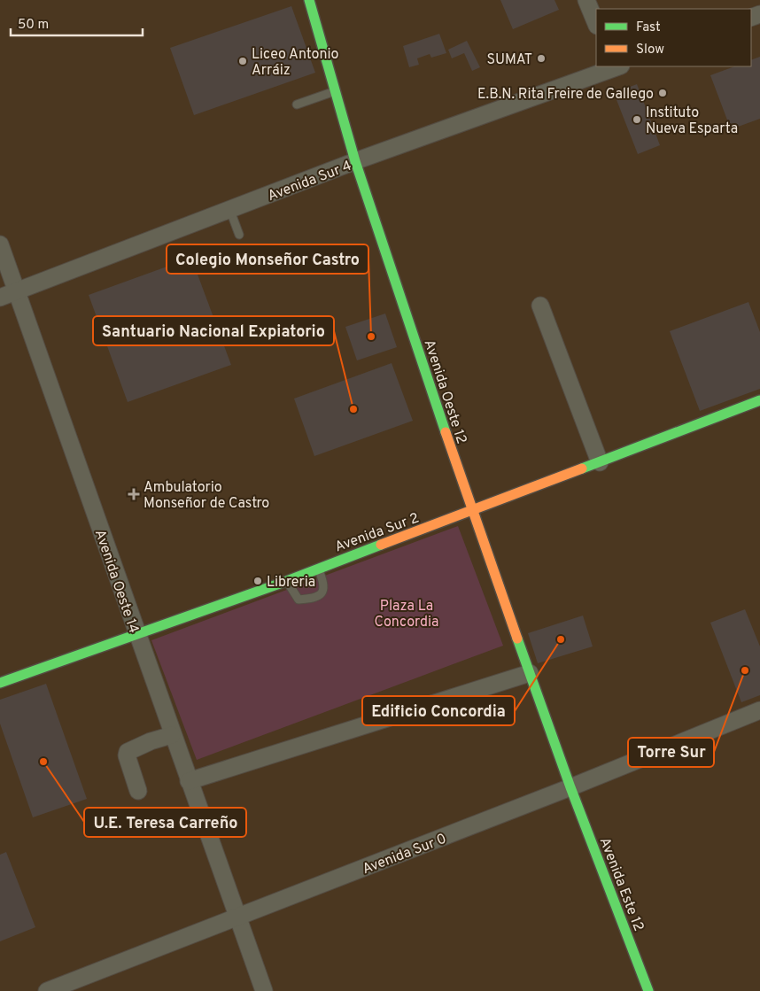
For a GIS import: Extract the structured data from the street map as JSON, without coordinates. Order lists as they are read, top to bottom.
{
  "streets": {
    "street": [
      "Avenida Sur 4",
      "Avenida Oeste 12",
      "Avenida Sur 2",
      "Avenida Oeste 14",
      "Avenida Sur 0",
      "Avenida Este 12"
    ]
  },
  "crossings": [
    ["Avenida Sur 4", "Avenida Oeste 12"],
    ["Avenida Sur 4", "Avenida Oeste 14"],
    ["Avenida Oeste 12", "Avenida Sur 2"],
    ["Avenida Oeste 12", "Avenida Sur 0"],
    ["Avenida Oeste 12", "Avenida Este 12"],
    ["Avenida Sur 2", "Avenida Oeste 14"],
    ["Avenida Oeste 14", "Avenida Sur 0"],
    ["Avenida Sur 0", "Avenida Este 12"]
  ],
  "parks": ["Plaza La Concordia"],
  "places": {
    "other": [
      "SUMAT",
      "Liceo Antonio Arráiz",
      "E.B.N. Rita Freire de Gallego",
      "Instituto Nueva Esparta",
      "Colegio Monseñor Castro",
      "Santuario Nacional Expiatorio",
      "Libreria",
      "Edificio Concordia",
      "Torre Sur",
      "U.E. Teresa Carreño"
    ],
    "health": ["Ambulatorio Monseñor de Castro"]
  },
  "legend": ["Fast", "Slow"],
  "scale_bar": "50 m"
}
